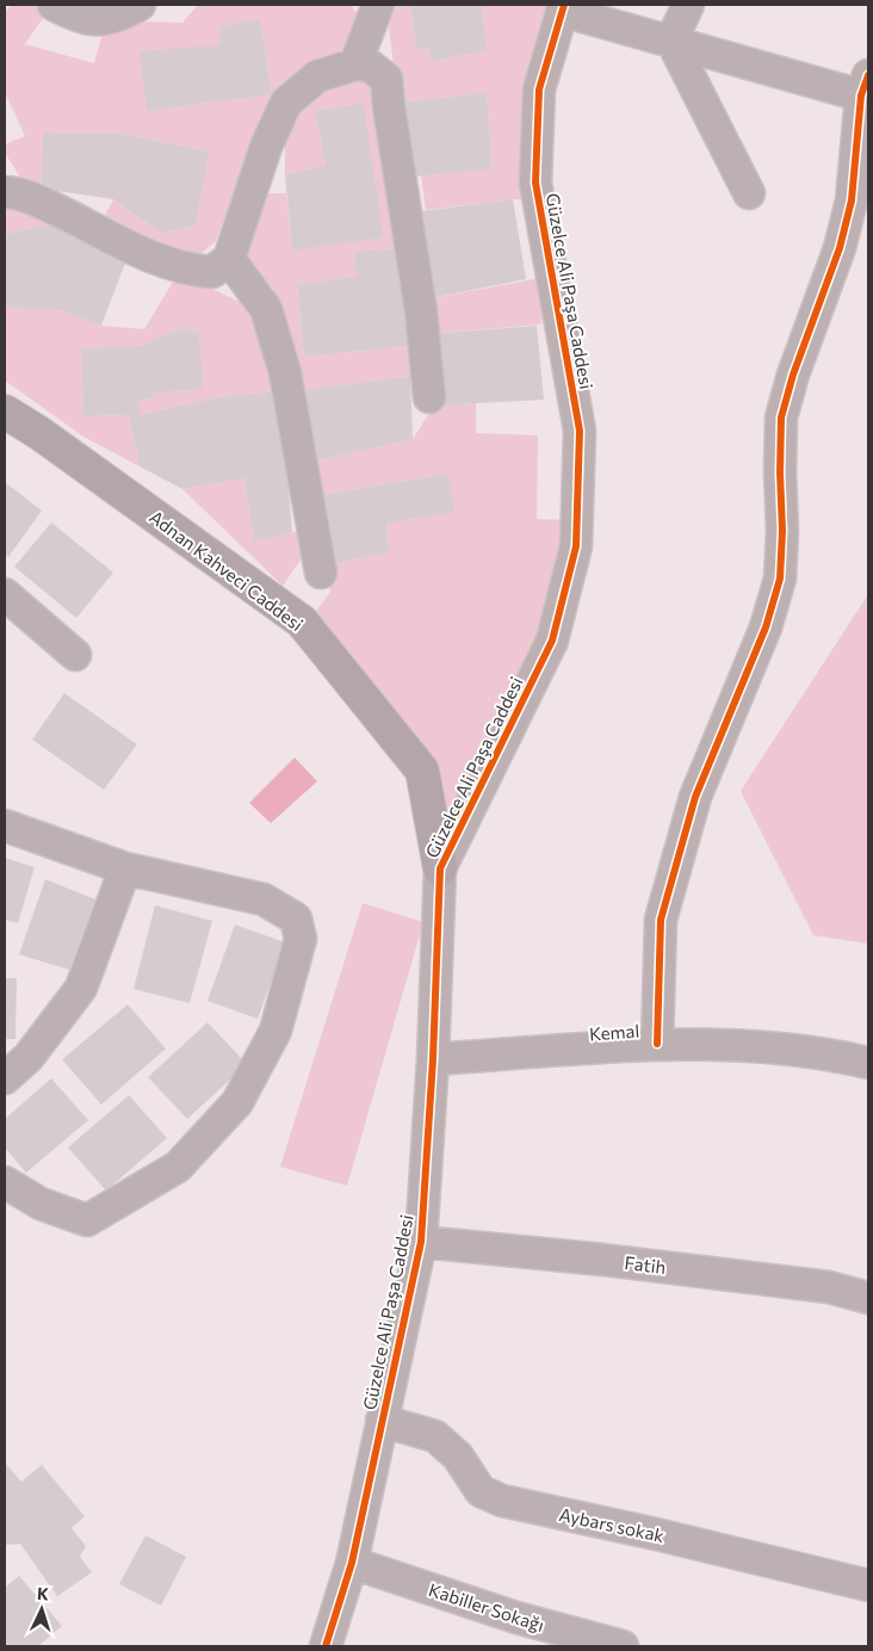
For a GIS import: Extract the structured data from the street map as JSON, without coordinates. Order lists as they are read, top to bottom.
{
  "streets": {
    "main road": ["Adnan Kahveci Caddesi"],
    "street": [
      "Güzelce Ali Paşa Caddesi",
      "Kemal",
      "Fatih",
      "Aybars sokak",
      "Kabiller Sokağı"
    ]
  },
  "crossings": [
    ["Güzelce Ali Paşa Caddesi", "Adnan Kahveci Caddesi"],
    ["Güzelce Ali Paşa Caddesi", "Kemal"],
    ["Güzelce Ali Paşa Caddesi", "Fatih"],
    ["Güzelce Ali Paşa Caddesi", "Aybars sokak"],
    ["Güzelce Ali Paşa Caddesi", "Kabiller Sokağı"]
  ],
  "north": "top"
}
